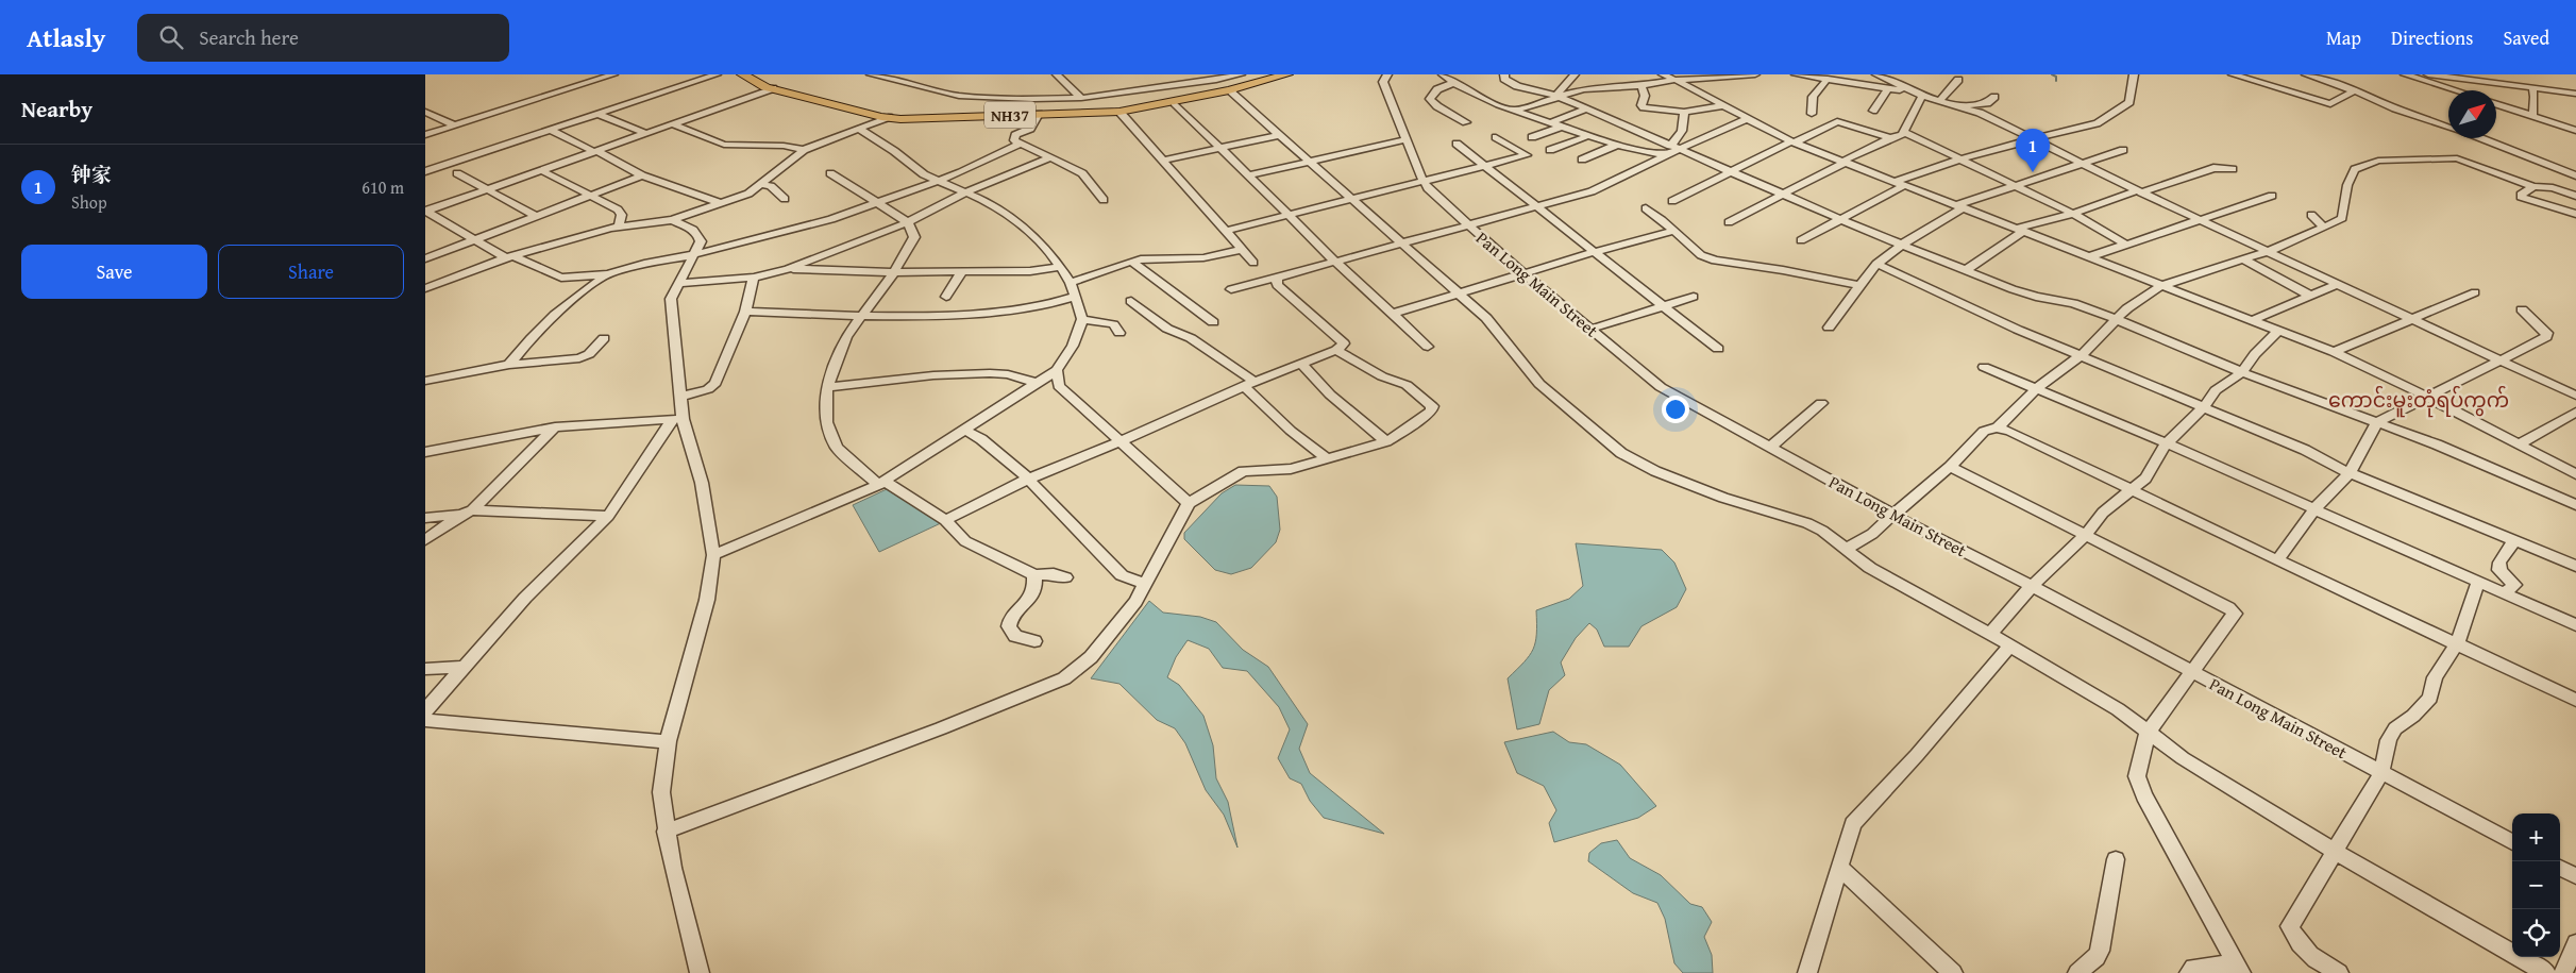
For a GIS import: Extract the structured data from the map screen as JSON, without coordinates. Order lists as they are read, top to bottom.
{
  "streets": {
    "highway": ["NH37"],
    "street": ["Pan Long Main Street"]
  },
  "districts": ["ကောင်းမူးတုံရပ်ကွက်"],
  "north": "top right",
  "page": {
    "header": "Atlasly",
    "search": "Search here",
    "nav": ["Map", "Directions", "Saved"],
    "heading": "Nearby",
    "pins": "1",
    "list": [
      {
        "mark": "1",
        "name": "钟家",
        "note": "Shop",
        "value": "610 m"
      }
    ],
    "buttons": ["Save", "Share"],
    "map_buttons": ["+", "−"]
  }
}
